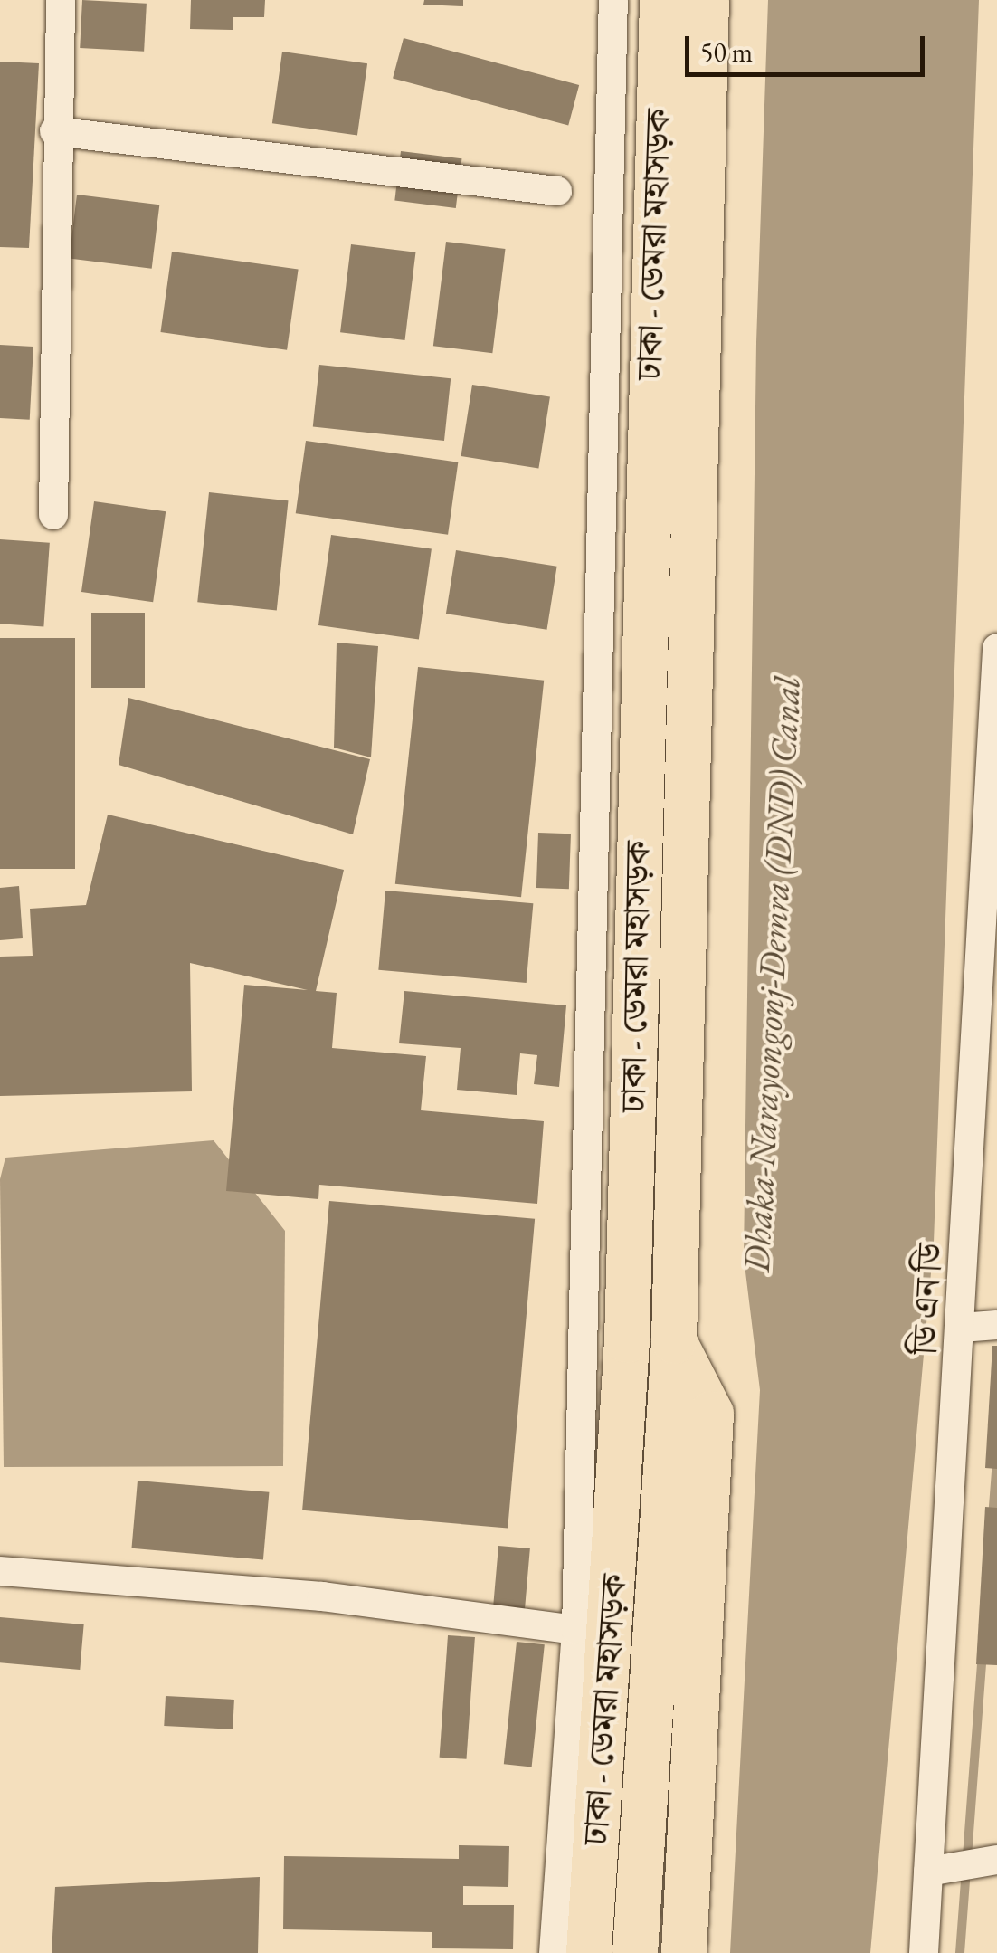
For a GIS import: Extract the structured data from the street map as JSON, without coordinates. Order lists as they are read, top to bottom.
{
  "streets": {
    "main road": ["ঢাকা - ডেমরা মহাসড়ক"],
    "street": ["ডি এন ডি"]
  },
  "water": ["Dhaka-Narayongonj-Demra (DND) Canal"],
  "scale_bar": "50 m"
}
